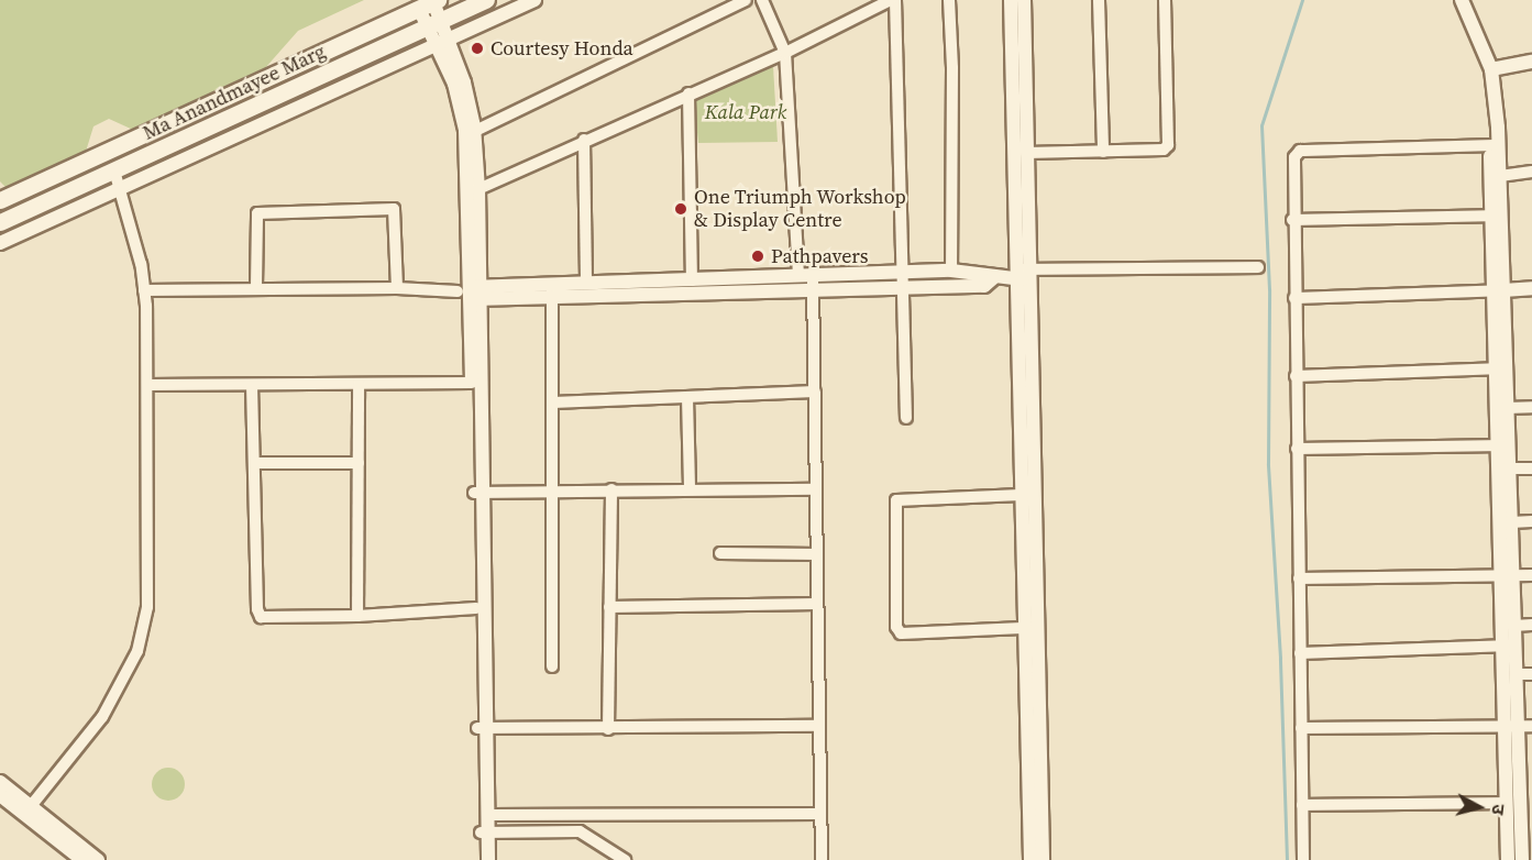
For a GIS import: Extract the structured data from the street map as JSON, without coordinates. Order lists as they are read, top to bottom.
{
  "streets": {
    "main road": ["Ma Anandmayee Marg"]
  },
  "parks": ["Kala Park"],
  "places": ["Courtesy Honda", "One Triumph Workshop & Display Centre", "Pathpavers"],
  "north": "right"
}
